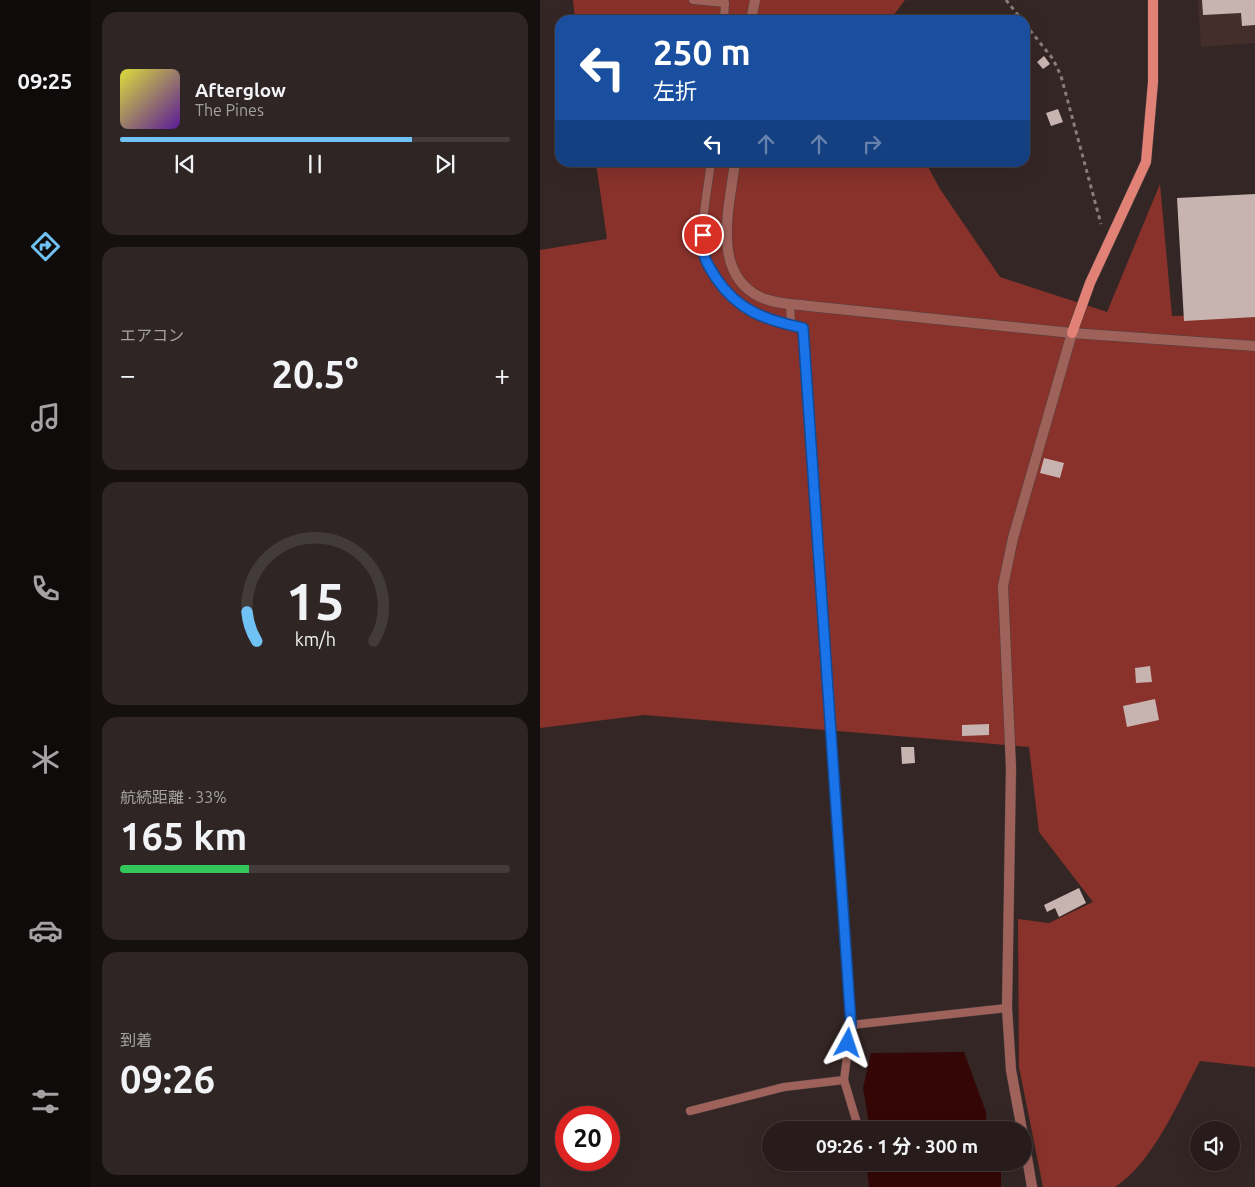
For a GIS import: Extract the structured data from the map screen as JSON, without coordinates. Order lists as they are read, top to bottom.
{
  "page": {
    "tabs": "09:25",
    "turn": ["250 m", "左折"],
    "song": ["Afterglow", "The Pines"],
    "tile": [
      "エアコン",
      ["航続距離 · 33%", "165 km"],
      ["到着", "09:26"]
    ],
    "heat": ["−", "20.5°", "+"],
    "limit": "20",
    "trip": "09:26 · 1 分 · 300 m",
    "gauge": ["15", "km/h"]
  }
}
